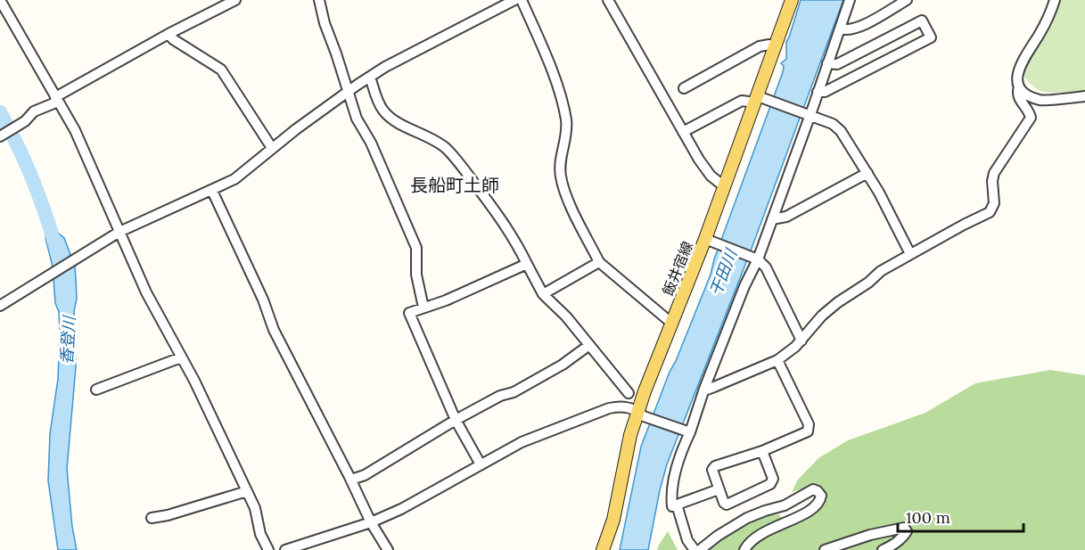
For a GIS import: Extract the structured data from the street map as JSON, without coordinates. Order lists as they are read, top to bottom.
{
  "streets": {
    "main road": ["飯井宿線"]
  },
  "districts": ["長船町土師"],
  "water": ["干田川", "香登川"],
  "scale_bar": "100 m"
}
